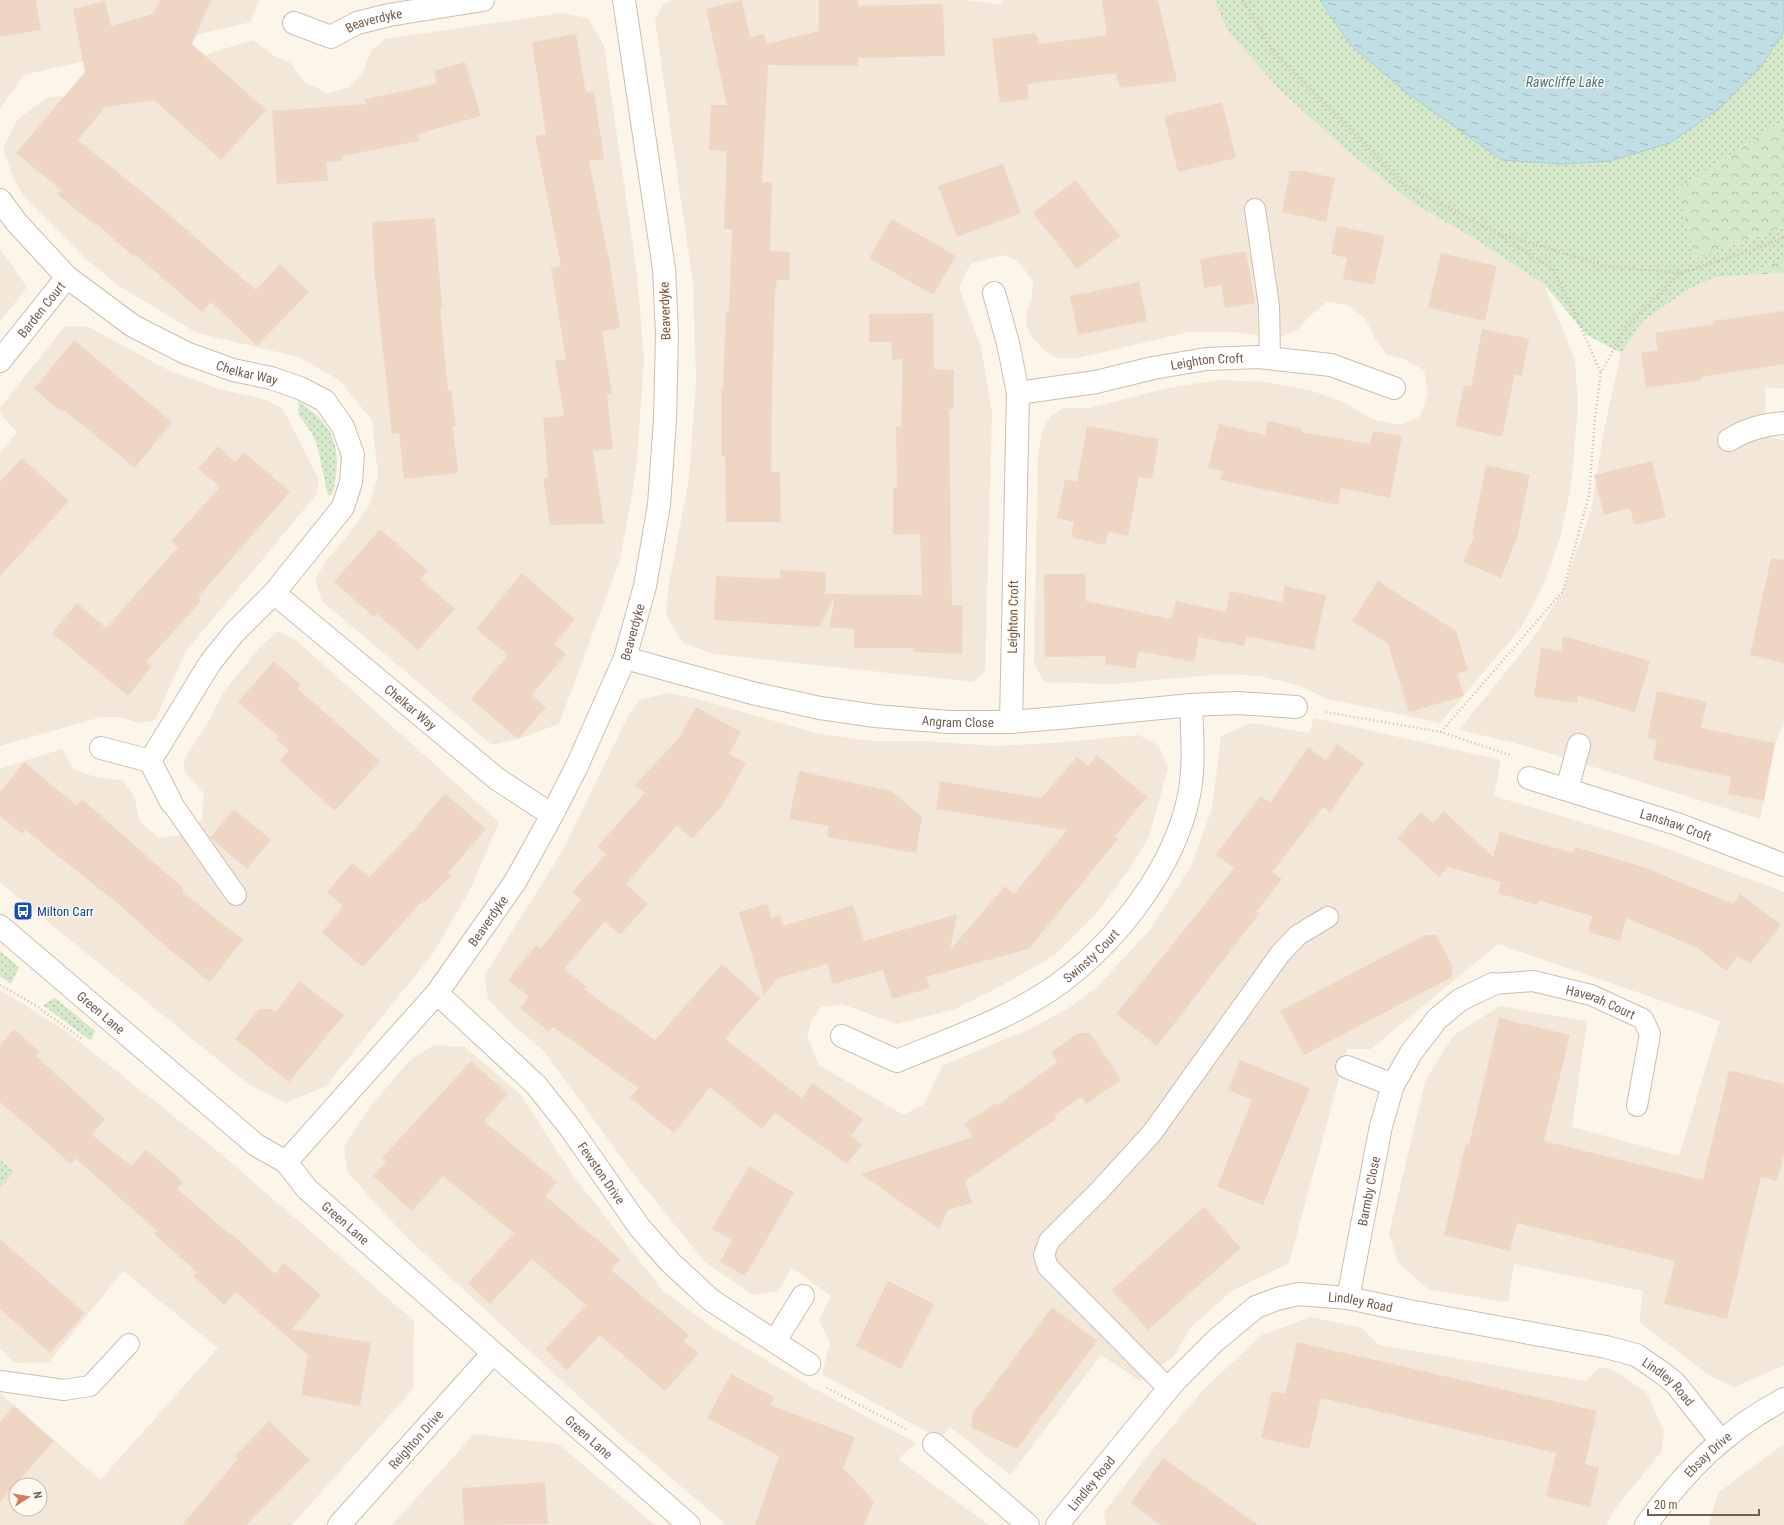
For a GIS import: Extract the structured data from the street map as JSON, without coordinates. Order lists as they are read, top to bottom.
{
  "streets": {
    "street": [
      "Beaverdyke",
      "Barden Court",
      "Leighton Croft",
      "Chelkar Way",
      "Angram Close",
      "Lanshaw Croft",
      "Swinsty Court",
      "Green Lane",
      "Fewston Drive",
      "Barmby Close",
      "Lindley Road",
      "Reighton Drive",
      "Ebsay Drive"
    ],
    "lane": ["Haverah Court"]
  },
  "crossings": [
    ["Beaverdyke", "Chelkar Way"],
    ["Beaverdyke", "Angram Close"],
    ["Beaverdyke", "Green Lane"],
    ["Beaverdyke", "Fewston Drive"],
    ["Barden Court", "Chelkar Way"],
    ["Leighton Croft", "Angram Close"],
    ["Angram Close", "Swinsty Court"],
    ["Haverah Court", "Barmby Close"],
    ["Green Lane", "Reighton Drive"],
    ["Barmby Close", "Lindley Road"],
    ["Lindley Road", "Ebsay Drive"]
  ],
  "water": ["Rawcliffe Lake"],
  "places": {
    "bus stop": ["Milton Carr"]
  },
  "scale_bar": "20 m",
  "north": "right"
}
